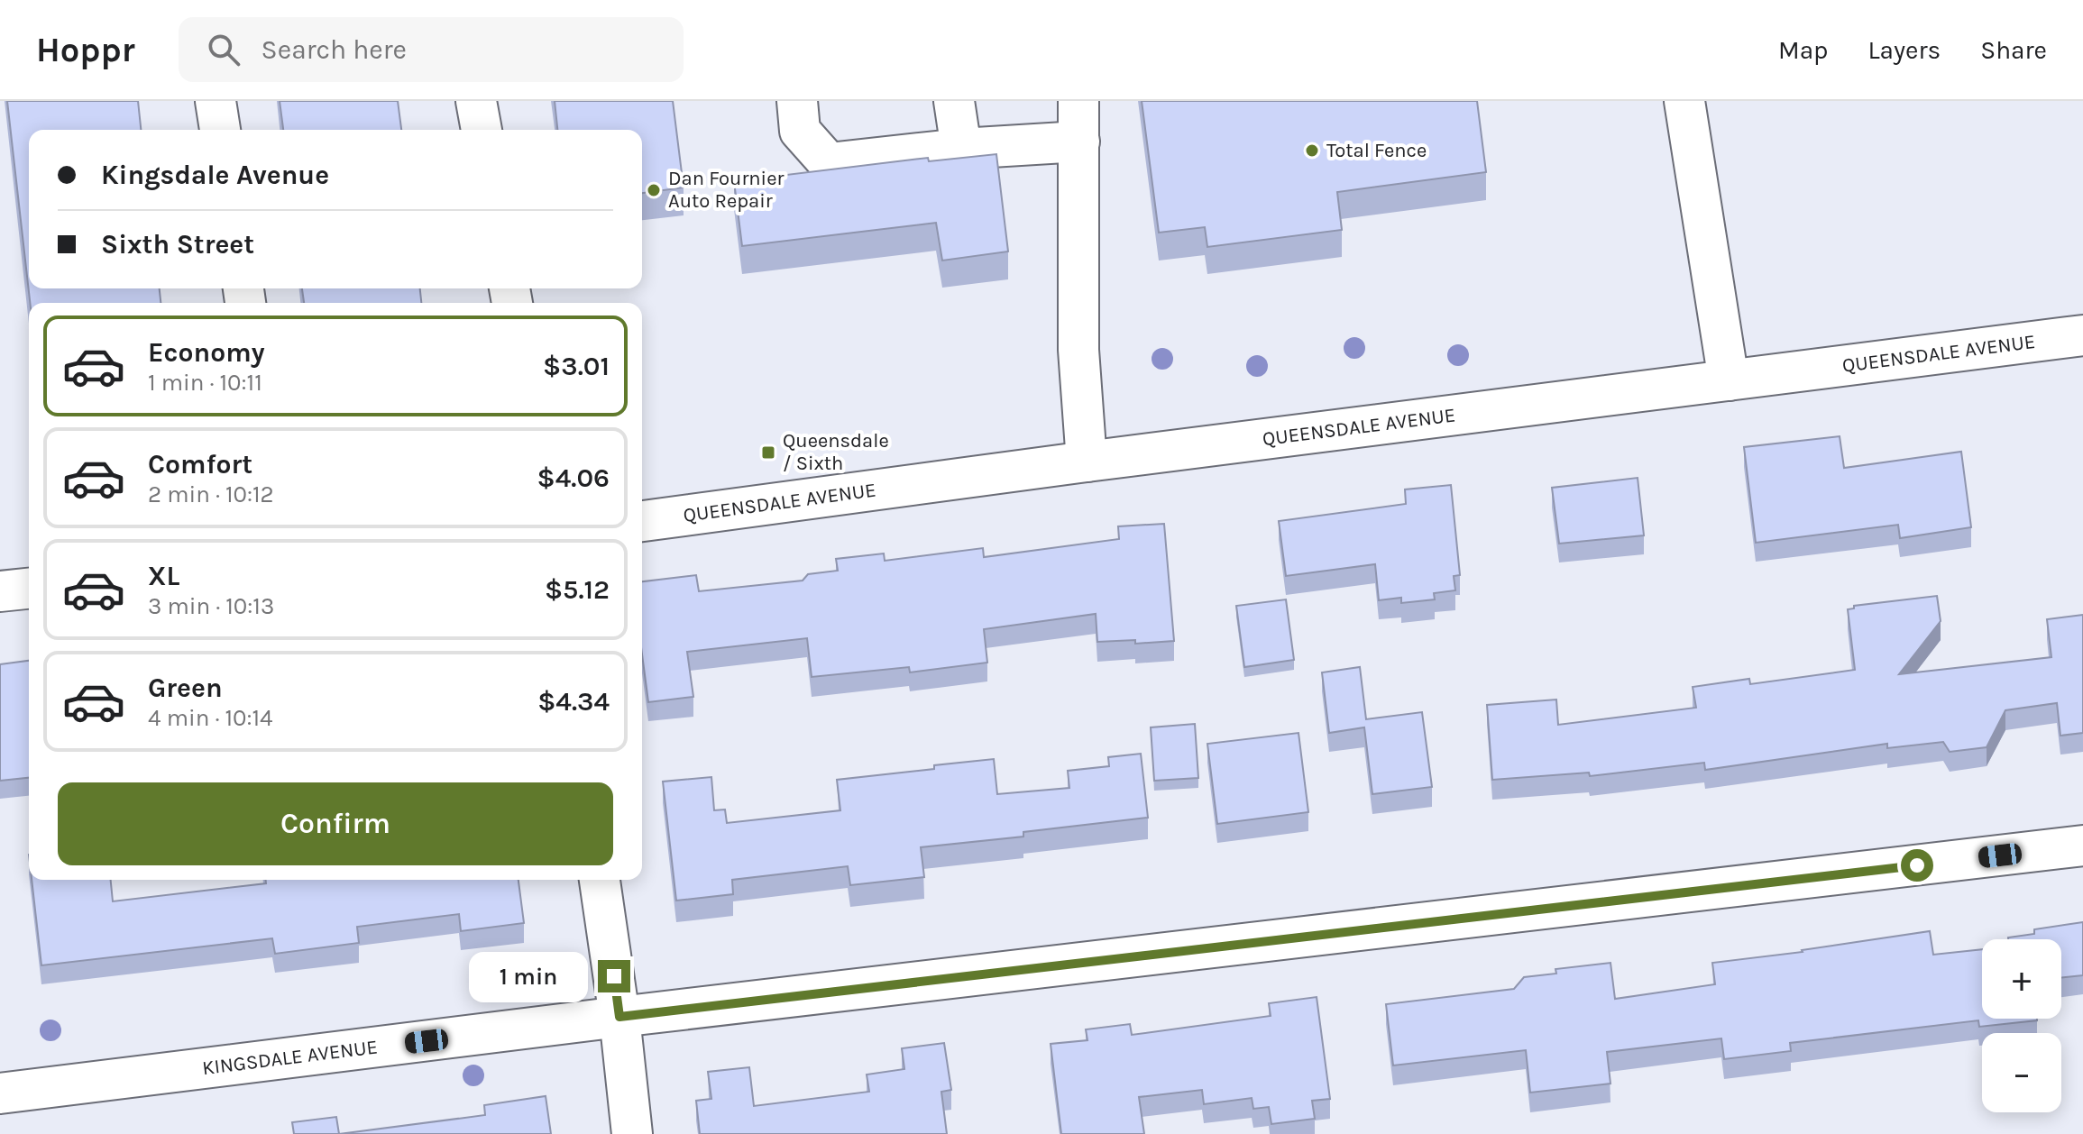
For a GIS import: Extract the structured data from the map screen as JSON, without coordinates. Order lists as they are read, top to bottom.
{
  "streets": {
    "street": ["QUEENSDALE AVENUE", "KINGSDALE AVENUE"]
  },
  "places": {
    "other": ["Total Fence", "Dan Fournier Auto Repair"],
    "transit": ["Queensdale / Sixth"]
  },
  "page": {
    "header": "Hoppr",
    "search": "Search here",
    "nav": ["Map", "Layers", "Share"],
    "banner": ["Kingsdale Avenue", "Sixth Street"],
    "list": [
      {
        "name": "Economy",
        "note": "1 min · 10:11",
        "value": "$3.01"
      },
      {
        "name": "Comfort",
        "note": "2 min · 10:12",
        "value": "$4.06"
      },
      {
        "name": "XL",
        "note": "3 min · 10:13",
        "value": "$5.12"
      },
      {
        "name": "Green",
        "note": "4 min · 10:14",
        "value": "$4.34"
      }
    ],
    "buttons": "Confirm",
    "map_buttons": ["+", "−"],
    "bubble": "1 min"
  }
}
